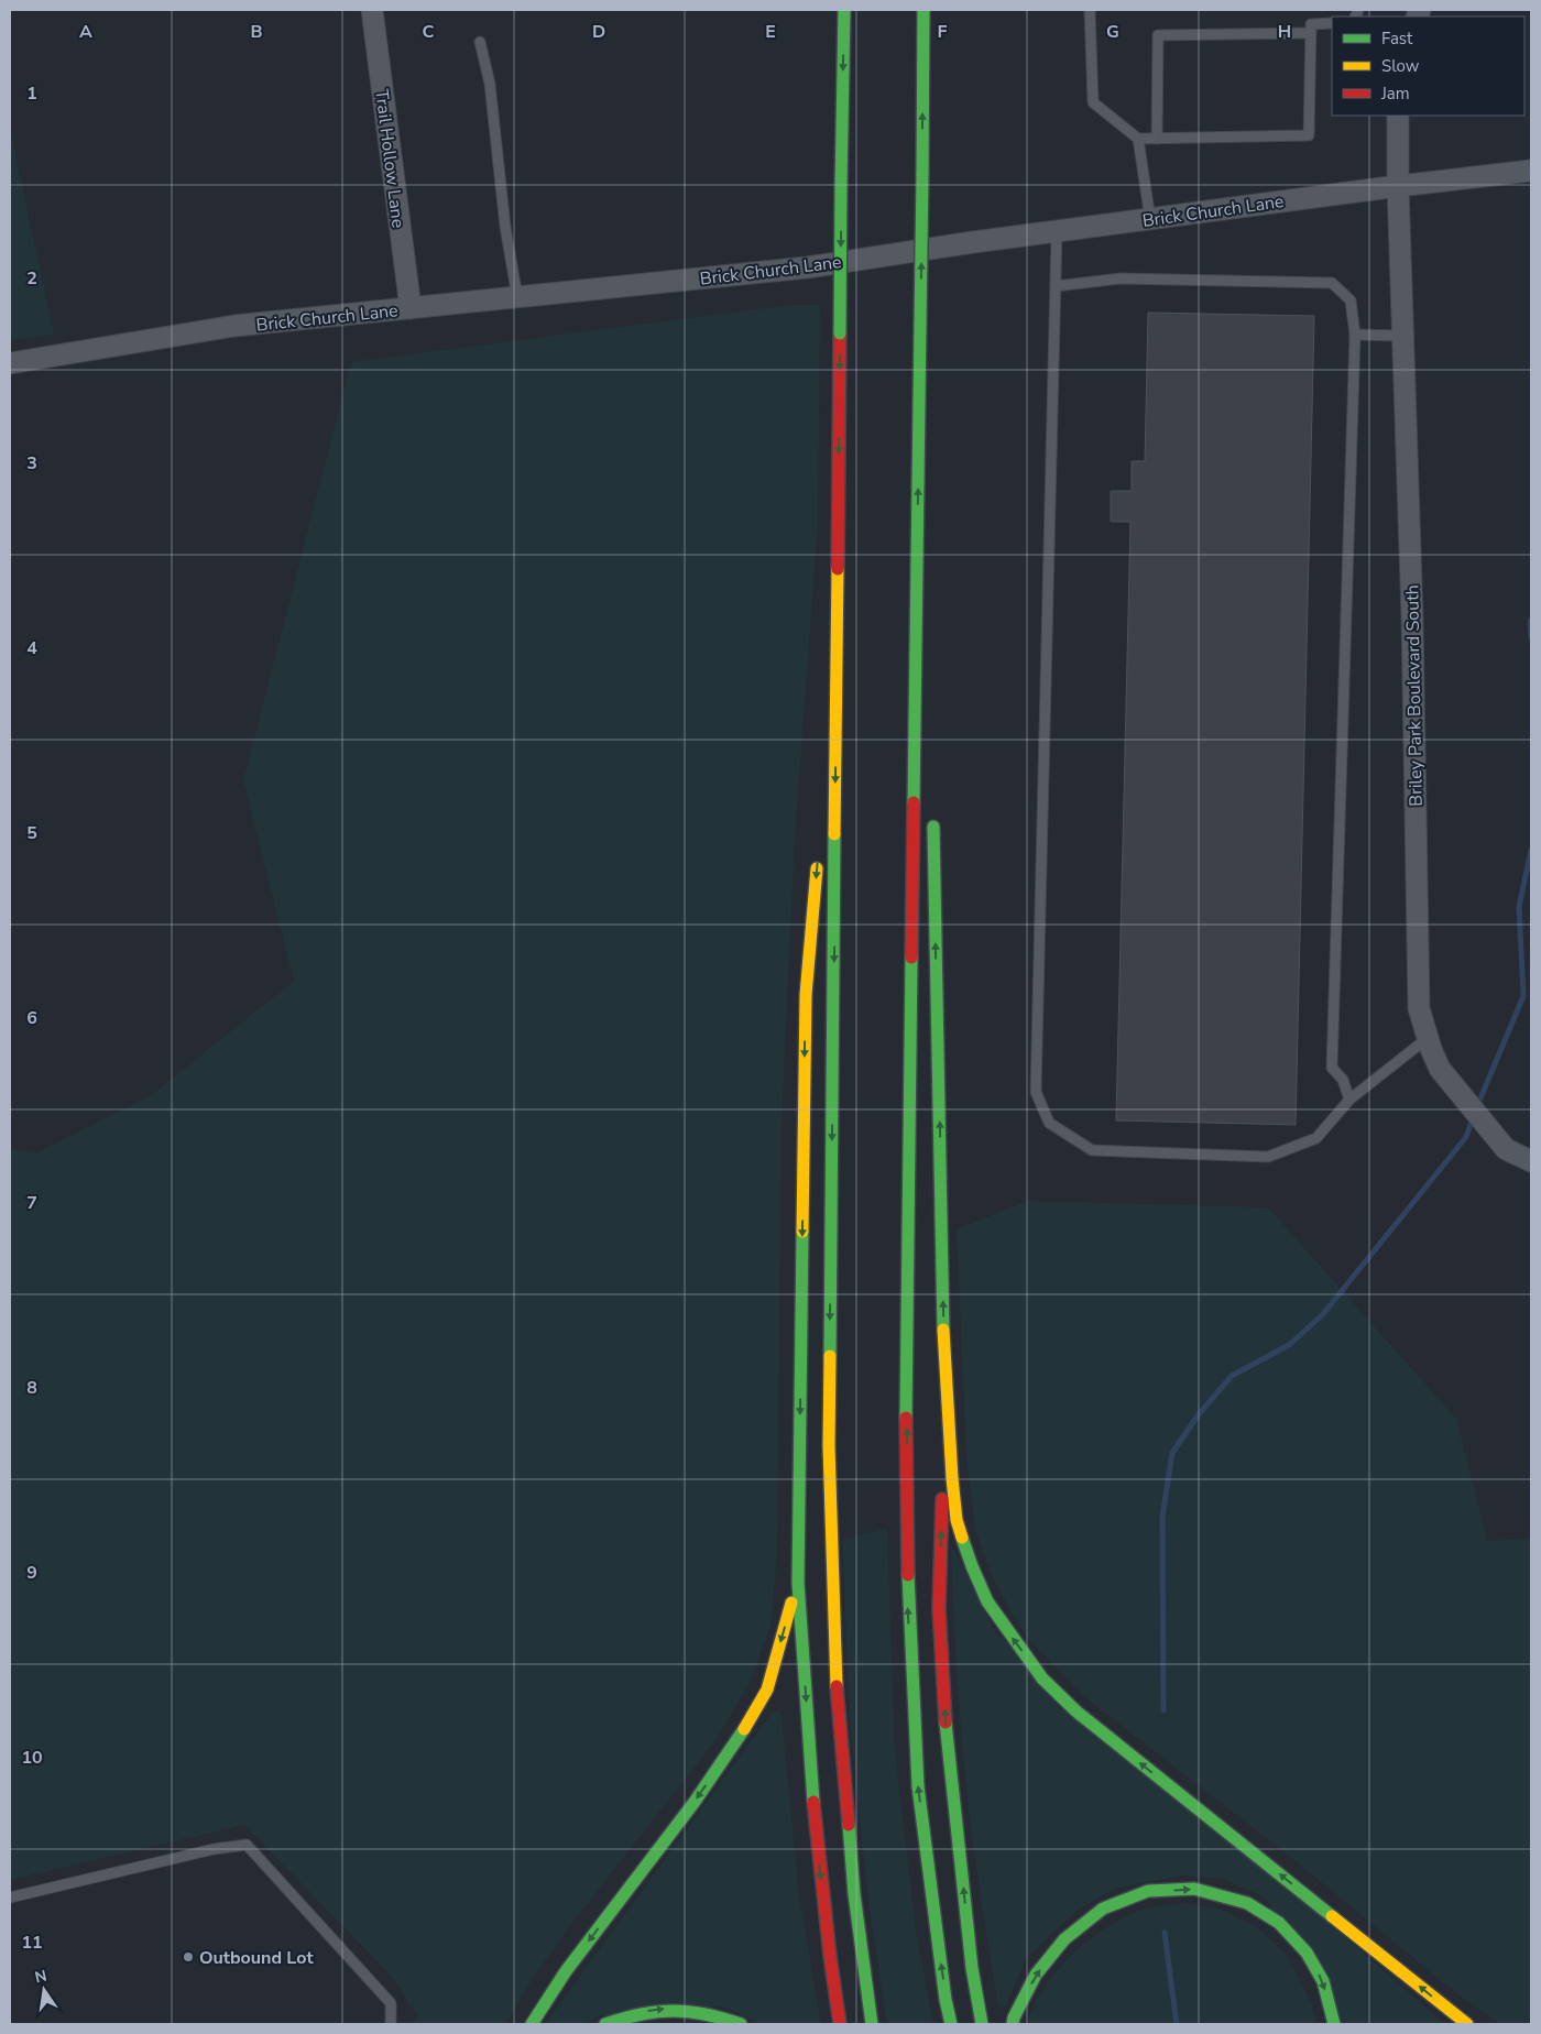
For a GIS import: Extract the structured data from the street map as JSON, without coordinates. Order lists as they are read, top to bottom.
{
  "streets": {
    "street": ["Trail Hollow Lane", "Brick Church Lane", "Briley Park Boulevard South"]
  },
  "crossings": [
    ["Trail Hollow Lane", "Brick Church Lane"],
    ["Brick Church Lane", "Briley Park Boulevard South"]
  ],
  "places": ["Outbound Lot"],
  "legend": ["Fast", "Slow", "Jam"],
  "north": "top",
  "grid": {
    "columns": [
      "A",
      "B",
      "C",
      "D",
      "E",
      "F",
      "G",
      "H"
    ],
    "rows": [
      "1",
      "2",
      "3",
      "4",
      "5",
      "6",
      "7",
      "8",
      "9",
      "10",
      "11"
    ]
  }
}
